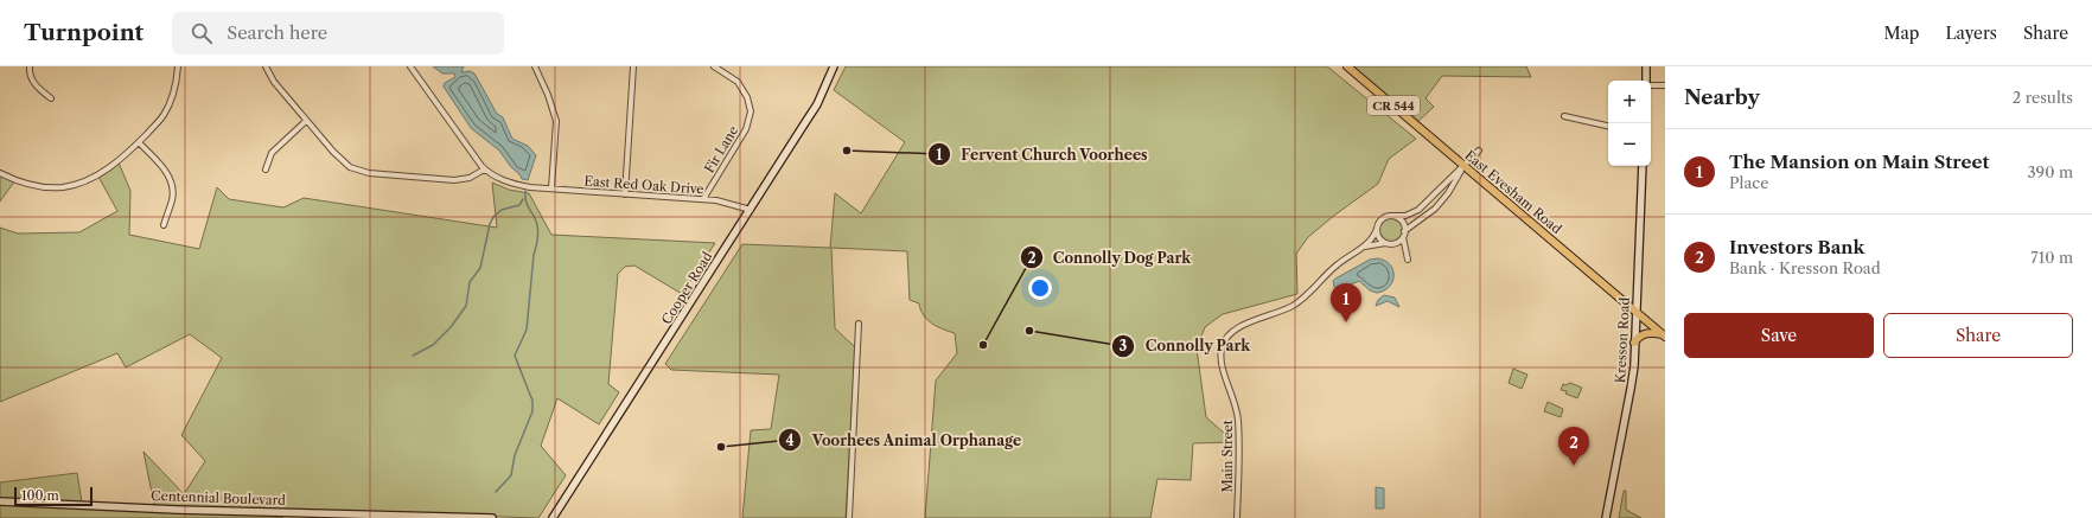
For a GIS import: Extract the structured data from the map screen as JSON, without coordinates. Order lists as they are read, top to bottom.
{
  "streets": {
    "main road": ["CR 544", "East Evesham Road"],
    "street": [
      "Fir Lane",
      "East Red Oak Drive",
      "Cooper Road",
      "Kresson Road",
      "Main Street",
      "Centennial Boulevard"
    ]
  },
  "crossings": [
    ["Fir Lane", "East Red Oak Drive"],
    ["East Red Oak Drive", "Cooper Road"],
    ["East Evesham Road", "Kresson Road"]
  ],
  "places": [
    "Fervent Church Voorhees",
    "Connolly Park",
    "Connolly Dog Park",
    "Voorhees Animal Orphanage"
  ],
  "scale_bar": "100 m",
  "page": {
    "header": "Turnpoint",
    "search": "Search here",
    "nav": ["Map", "Layers", "Share"],
    "heading": ["Nearby", "2 results"],
    "map_buttons": ["+", "−"],
    "list": [
      {
        "mark": "1",
        "name": "The Mansion on Main Street",
        "note": "Place",
        "value": "390 m"
      },
      {
        "mark": "2",
        "name": "Investors Bank",
        "note": "Bank · Kresson Road",
        "value": "710 m"
      }
    ],
    "pins": ["1", "2"],
    "buttons": ["Save", "Share"],
    "scale": "100 m"
  }
}
